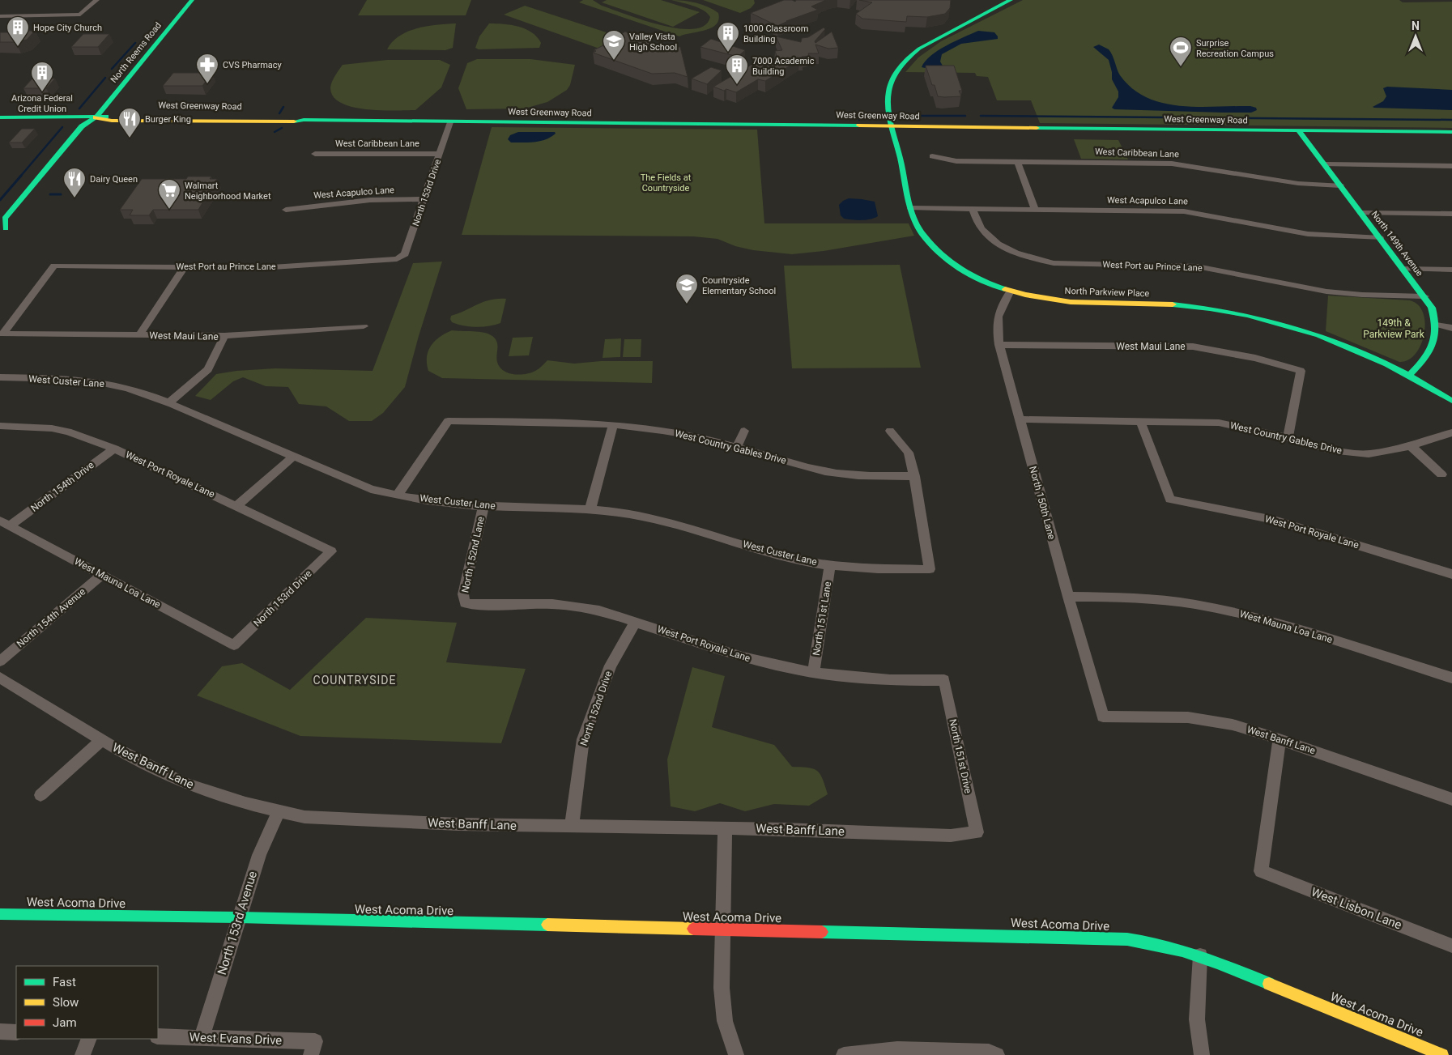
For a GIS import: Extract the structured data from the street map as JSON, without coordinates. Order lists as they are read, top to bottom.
{
  "streets": {
    "street": [
      "North Reems Road",
      "West Greenway Road",
      "West Caribbean Lane",
      "West Acapulco Lane",
      "North 153rd Drive",
      "North 149th Avenue",
      "West Port au Prince Lane",
      "North Parkview Place",
      "West Maui Lane",
      "West Custer Lane",
      "West Country Gables Drive",
      "West Port Royale Lane",
      "North 154th Drive",
      "North 150th Lane",
      "North 152nd Lane",
      "West Mauna Loa Lane",
      "North 154th Avenue",
      "North 151st Lane",
      "North 152nd Drive",
      "West Banff Lane",
      "North 151st Drive",
      "West Acoma Drive",
      "West Lisbon Lane",
      "North 153rd Avenue",
      "West Evans Drive"
    ]
  },
  "crossings": [
    ["North Reems Road", "West Greenway Road"],
    ["West Greenway Road", "North 153rd Drive"],
    ["West Greenway Road", "North 149th Avenue"],
    ["West Greenway Road", "North Parkview Place"],
    ["West Caribbean Lane", "North 153rd Drive"],
    ["West Caribbean Lane", "North 149th Avenue"],
    ["West Acapulco Lane", "North 153rd Drive"],
    ["West Acapulco Lane", "North 149th Avenue"],
    ["West Acapulco Lane", "West Port au Prince Lane"],
    ["West Acapulco Lane", "North Parkview Place"],
    ["North 153rd Drive", "West Port au Prince Lane"],
    ["North 153rd Drive", "West Port Royale Lane"],
    ["North 153rd Drive", "West Mauna Loa Lane"],
    ["North 149th Avenue", "West Port au Prince Lane"],
    ["North 149th Avenue", "North Parkview Place"],
    ["West Port au Prince Lane", "West Maui Lane"],
    ["North Parkview Place", "North 150th Lane"],
    ["West Maui Lane", "West Country Gables Drive"],
    ["West Maui Lane", "North 150th Lane"],
    ["West Custer Lane", "West Country Gables Drive"],
    ["West Custer Lane", "North 152nd Lane"],
    ["West Custer Lane", "North 151st Lane"],
    ["West Country Gables Drive", "North 150th Lane"],
    ["West Port Royale Lane", "North 154th Drive"],
    ["West Port Royale Lane", "North 152nd Lane"],
    ["West Port Royale Lane", "North 151st Lane"],
    ["West Port Royale Lane", "North 152nd Drive"],
    ["West Port Royale Lane", "North 151st Drive"],
    ["North 154th Drive", "West Mauna Loa Lane"],
    ["North 150th Lane", "West Mauna Loa Lane"],
    ["North 150th Lane", "West Banff Lane"],
    ["West Mauna Loa Lane", "North 154th Avenue"],
    ["North 152nd Drive", "West Banff Lane"],
    ["West Banff Lane", "North 151st Drive"],
    ["West Banff Lane", "West Lisbon Lane"],
    ["West Banff Lane", "North 153rd Avenue"],
    ["West Acoma Drive", "North 153rd Avenue"],
    ["North 153rd Avenue", "West Evans Drive"]
  ],
  "districts": ["COUNTRYSIDE"],
  "parks": ["The Fields at Countryside", "149th & Parkview Park"],
  "places": {
    "building": [
      "Hope City Church",
      "1000 Classroom Building",
      "7000 Academic Building",
      "Arizona Federal Credit Union"
    ],
    "school or university": ["Valley Vista High School", "Countryside Elementary School"],
    "sports": ["Surprise Recreation Campus"],
    "pharmacy": ["CVS Pharmacy"],
    "restaurant": ["Burger King", "Dairy Queen"],
    "supermarket": ["Walmart Neighborhood Market"]
  },
  "legend": ["Fast", "Slow", "Jam"],
  "north": "top"
}
